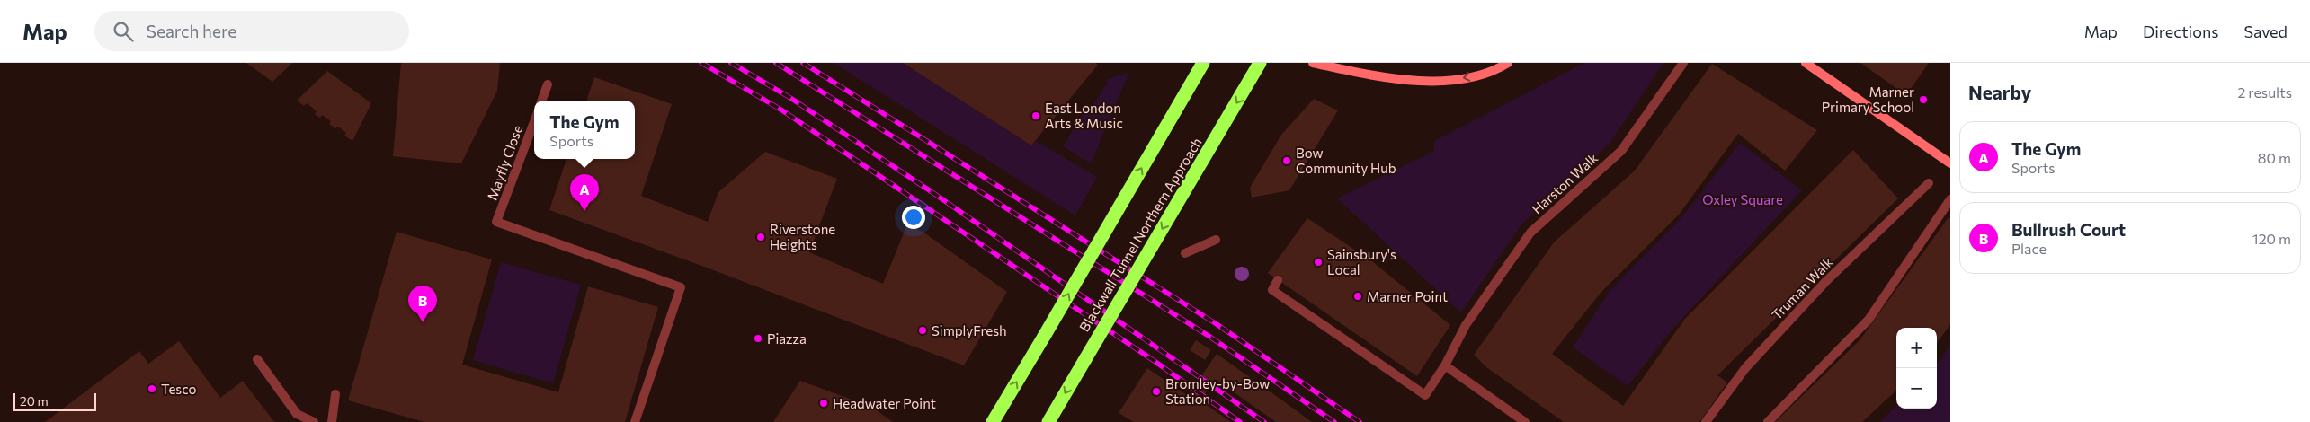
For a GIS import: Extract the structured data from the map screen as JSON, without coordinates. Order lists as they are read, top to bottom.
{
  "streets": {
    "highway": ["Blackwall Tunnel Northern Approach"],
    "street": ["Mayfly Close", "Harston Walk", "Truman Walk"]
  },
  "parks": ["Oxley Square"],
  "places": [
    "Marner Primary School",
    "East London Arts & Music",
    "Bow Community Hub",
    "Riverstone Heights",
    "Sainsbury's Local",
    "Marner Point",
    "SimplyFresh",
    "Piazza",
    "Tesco",
    "Bromley-by-Bow Station",
    "Headwater Point"
  ],
  "scale_bar": "20 m",
  "page": {
    "header": "Map",
    "search": "Search here",
    "nav": ["Map", "Directions", "Saved"],
    "heading": ["Nearby", "2 results"],
    "popup": ["The Gym", "Sports"],
    "list": [
      {
        "mark": "A",
        "name": "The Gym",
        "note": "Sports",
        "value": "80 m"
      },
      {
        "mark": "B",
        "name": "Bullrush Court",
        "note": "Place",
        "value": "120 m"
      }
    ],
    "pins": ["A", "B"],
    "map_buttons": ["+", "−"],
    "scale": "20 m"
  }
}
